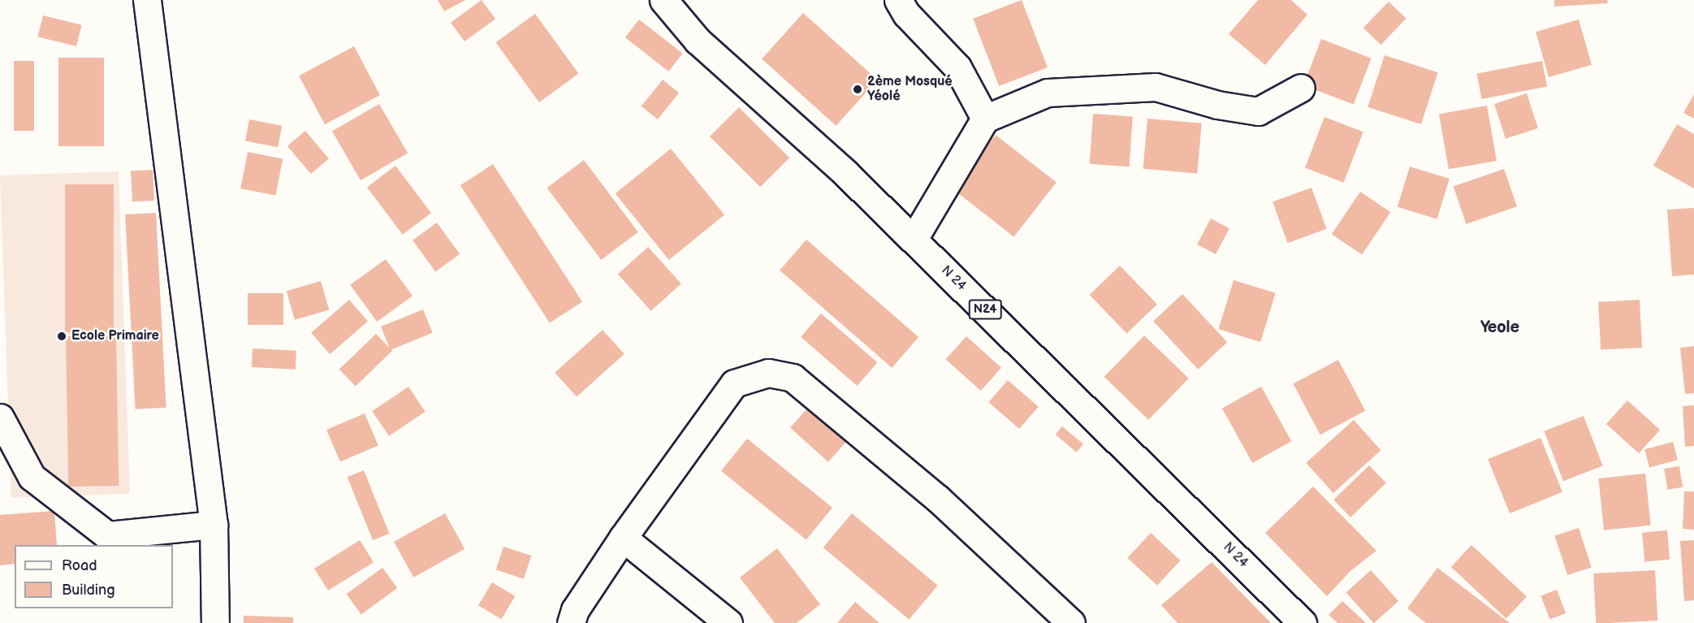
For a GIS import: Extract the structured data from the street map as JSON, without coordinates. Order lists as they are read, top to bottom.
{
  "streets": {
    "street": ["N 24", "N24"]
  },
  "districts": ["Yeole"],
  "places": ["2ème Mosqué Yéolé", "Ecole Primaire"],
  "legend": ["Road", "Building"]
}
